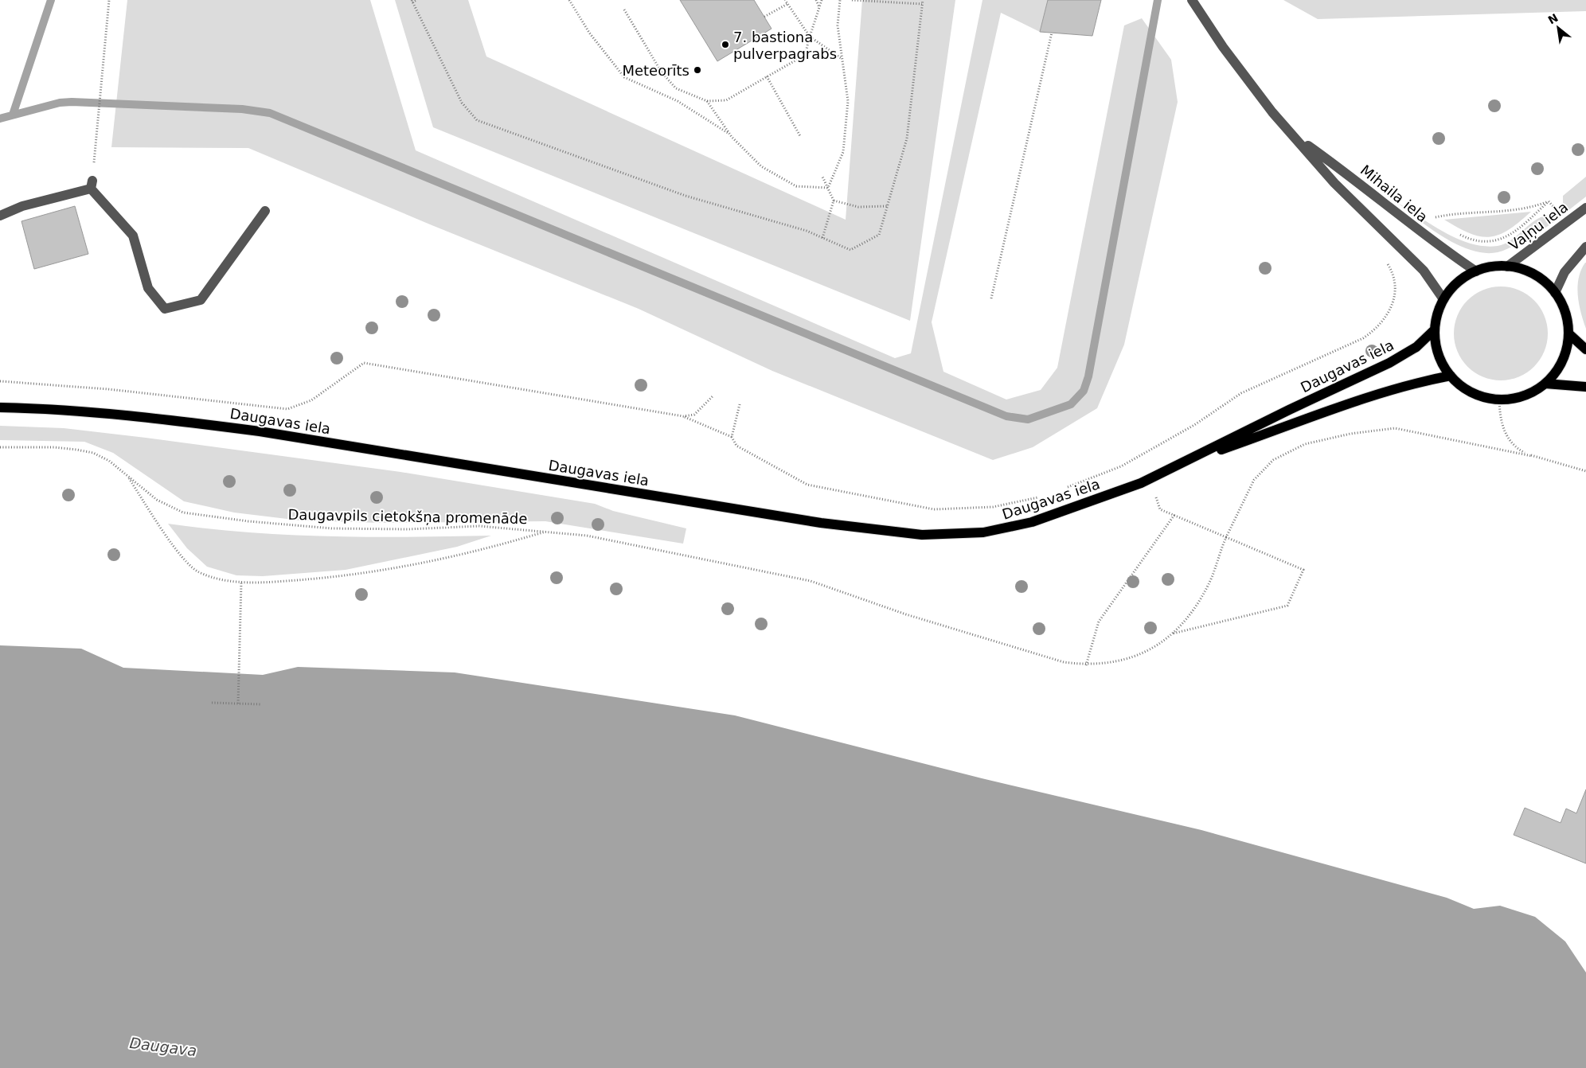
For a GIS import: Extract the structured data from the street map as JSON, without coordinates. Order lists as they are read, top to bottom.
{
  "streets": {
    "main road": ["Daugavas iela"],
    "street": ["Mihaila iela", "Vaļņu iela"],
    "path": ["Daugavpils cietokšņa promenāde"]
  },
  "crossings": [
    ["Mihaila iela", "Vaļņu iela"],
    ["Mihaila iela", "Daugavas iela"],
    ["Vaļņu iela", "Daugavas iela"]
  ],
  "water": ["Daugava"],
  "places": ["7. bastiona pulverpagrabs", "Meteorīts"],
  "north": "top left"
}
